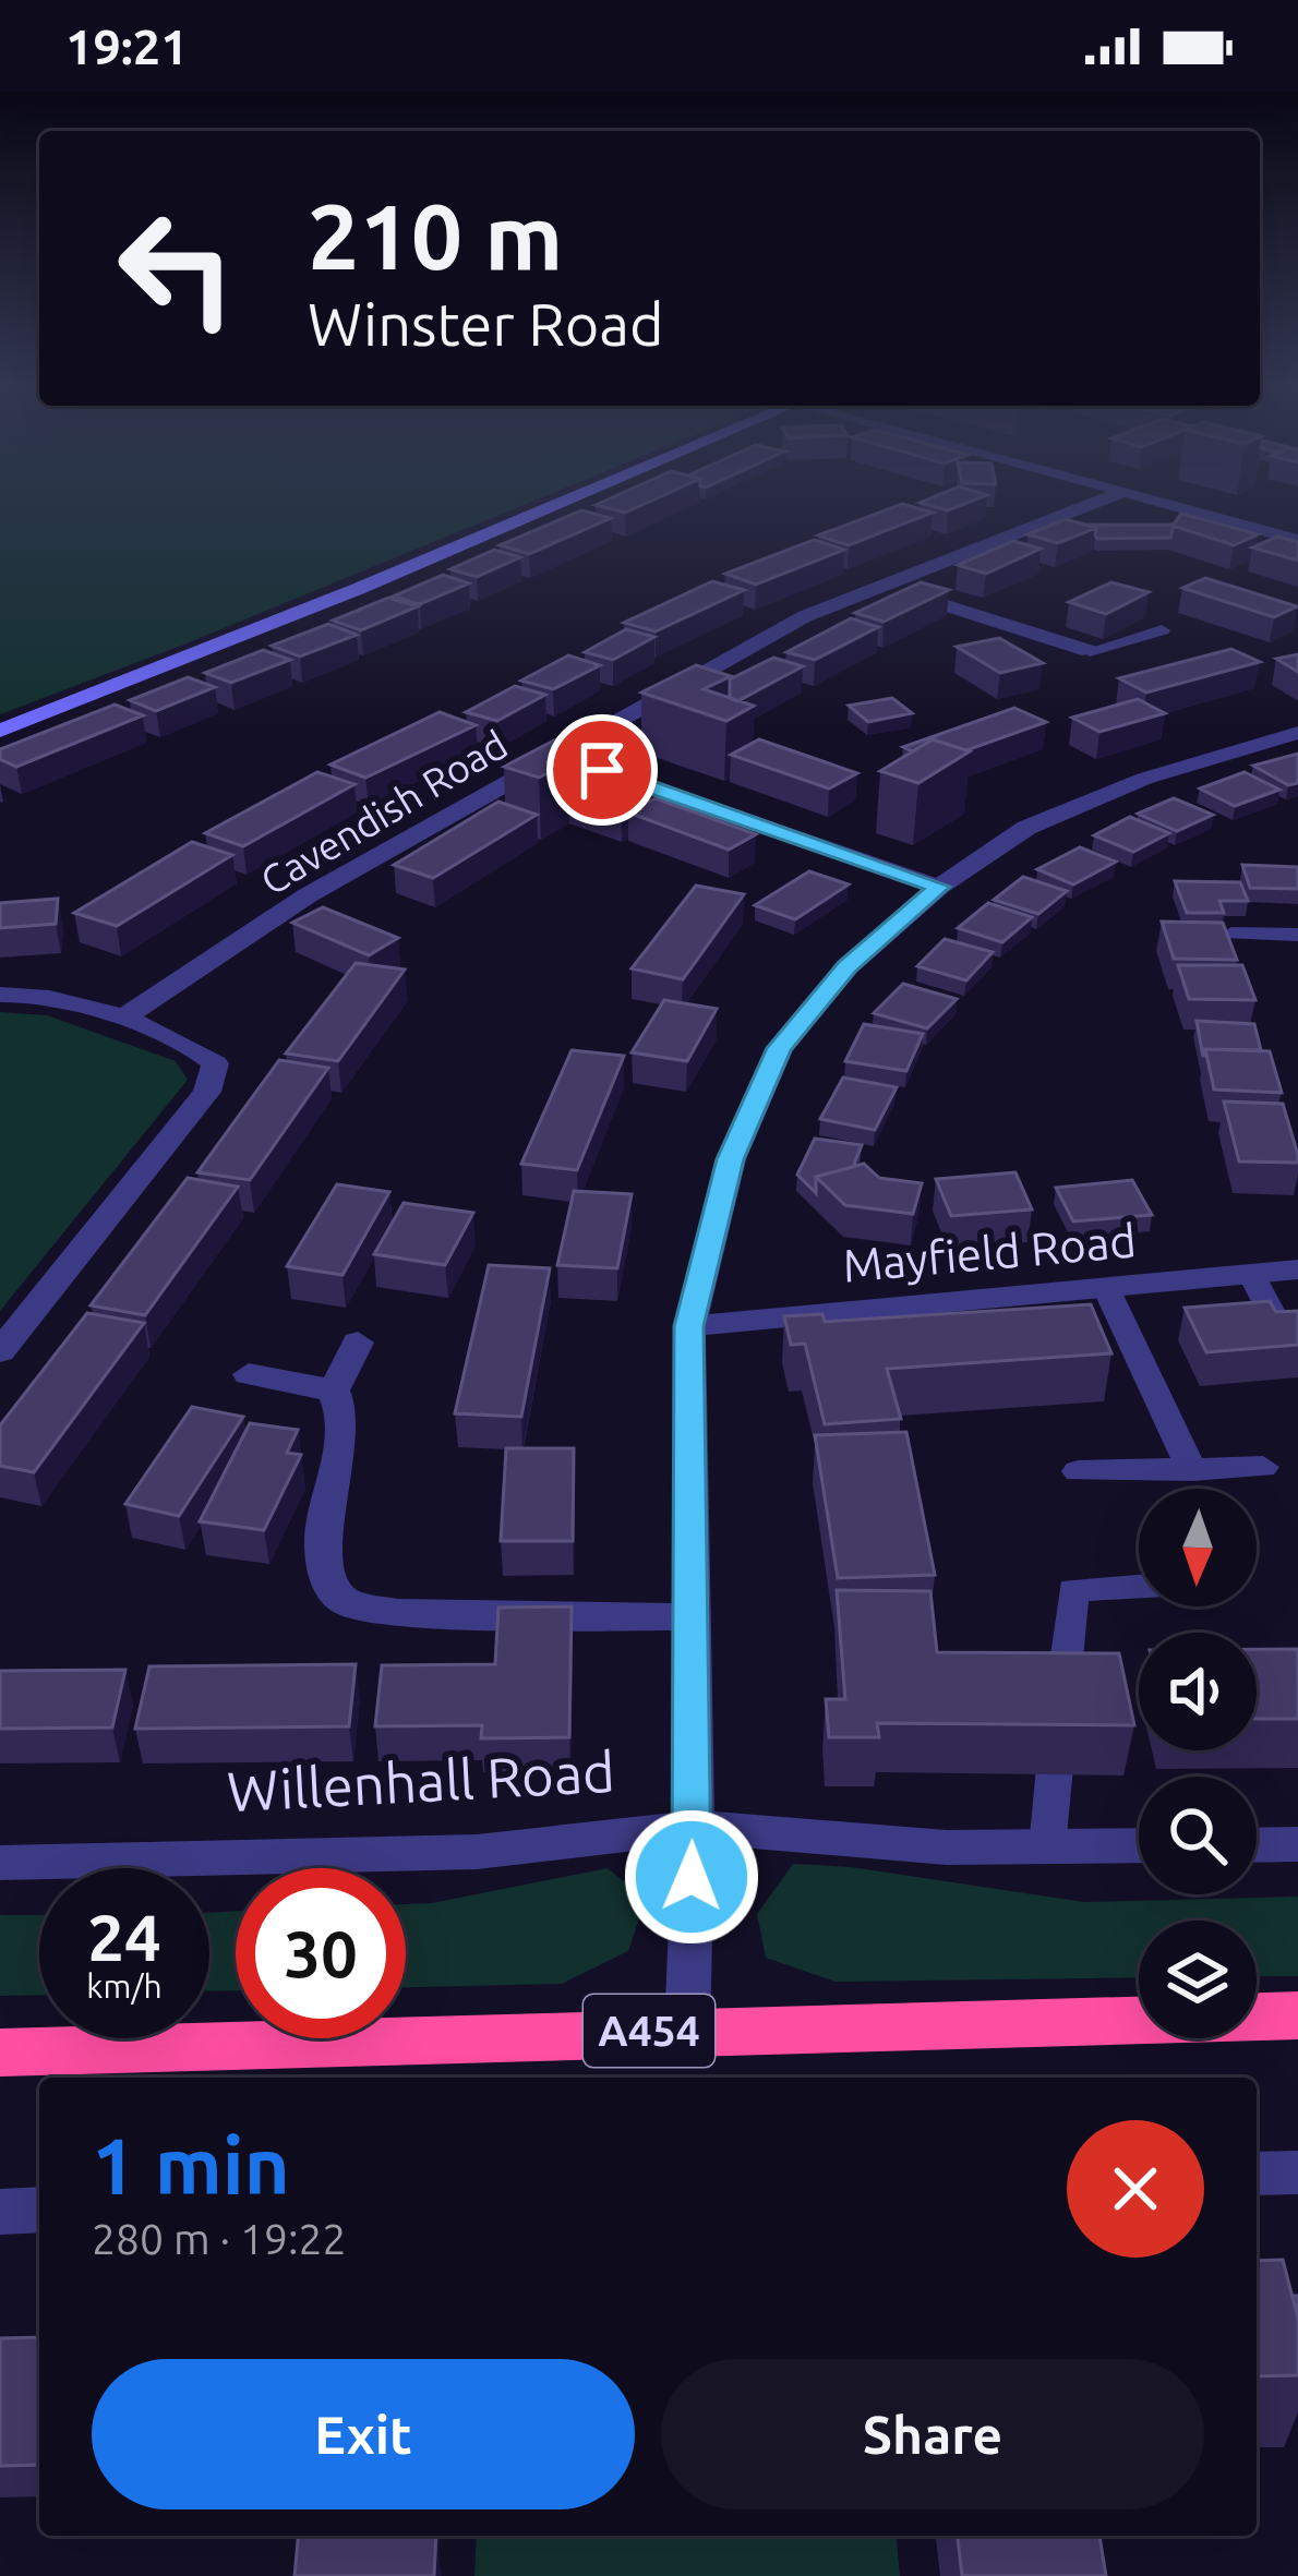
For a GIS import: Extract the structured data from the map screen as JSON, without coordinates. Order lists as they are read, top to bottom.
{
  "streets": {
    "highway": ["A454"],
    "street": ["Cavendish Road", "Mayfield Road", "Willenhall Road"]
  },
  "north": "bottom",
  "page": {
    "status": "19:21",
    "turn": ["210 m", "Winster Road"],
    "speed": "24 km/h",
    "limit": "30",
    "heading": ["1 min", "280 m · 19:22"],
    "buttons": ["Exit", "Share"]
  }
}
